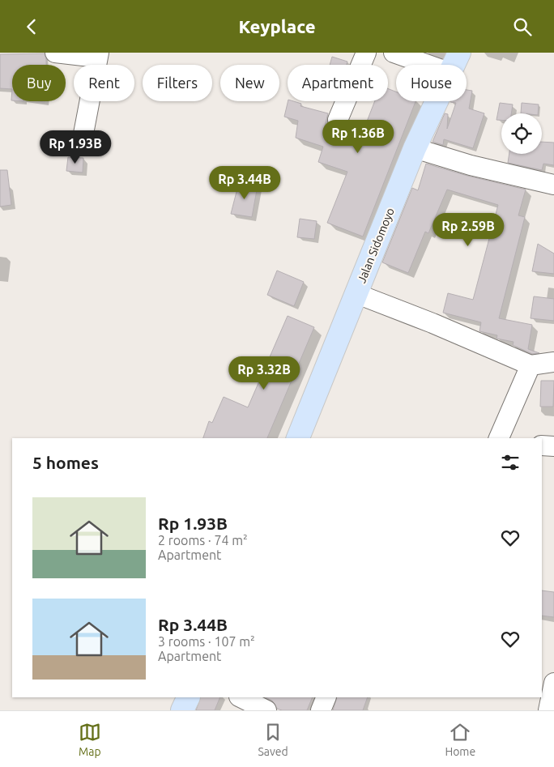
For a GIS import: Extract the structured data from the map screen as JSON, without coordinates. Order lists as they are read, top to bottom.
{
  "streets": {
    "main road": ["Jalan Sidomoyo"]
  },
  "page": {
    "header": "Keyplace",
    "chip": [
      "Buy",
      "Rent",
      "Filters",
      "New",
      "Apartment",
      "House"
    ],
    "price": [
      "Rp 1.36B",
      "Rp 1.93B",
      "Rp 3.44B",
      "Rp 2.59B",
      "Rp 3.32B"
    ],
    "heading": "5 homes",
    "list": [
      {
        "name": "Rp 1.93B",
        "note": "2 rooms · 74 m² · Apartment"
      },
      {
        "name": "Rp 3.44B",
        "note": "3 rooms · 107 m² · Apartment"
      }
    ],
    "tabs": ["Map", "Saved", "Home"]
  }
}
